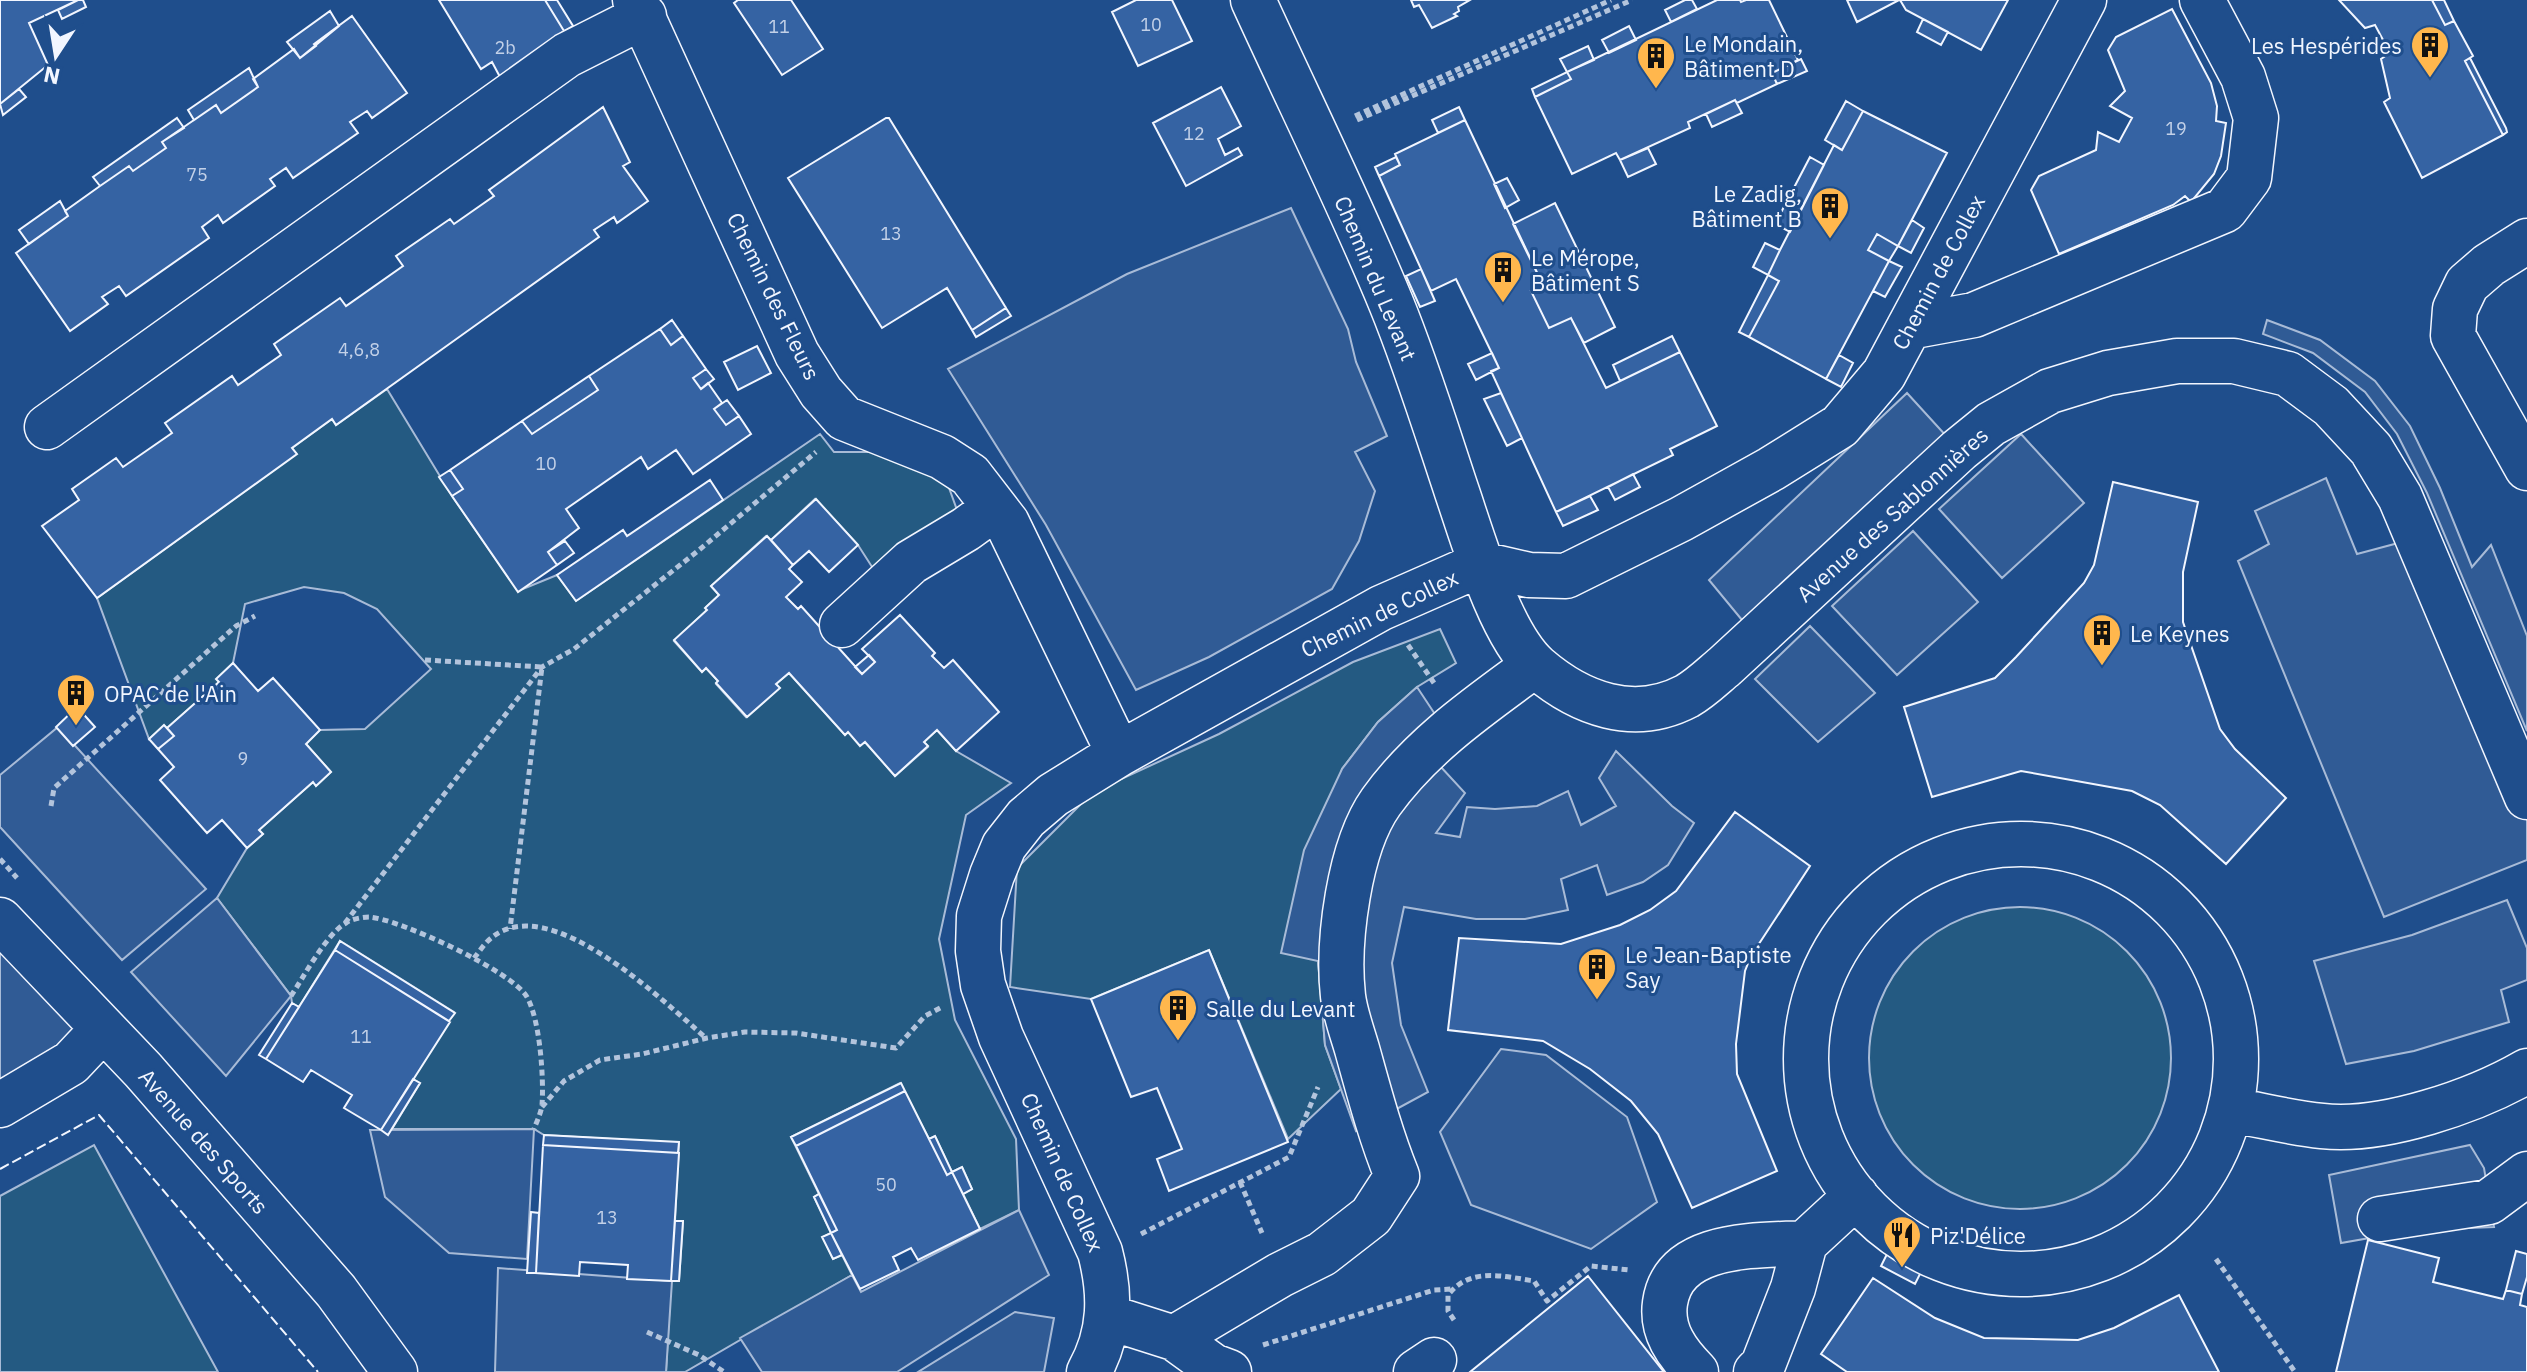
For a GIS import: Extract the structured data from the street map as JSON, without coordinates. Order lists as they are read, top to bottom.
{
  "streets": {
    "street": [
      "Chemin de Collex",
      "Chemin du Levant",
      "Chemin des Fleurs",
      "Avenue des Sablonnières",
      "Avenue des Sports"
    ]
  },
  "crossings": [
    ["Chemin de Collex", "Chemin du Levant"],
    ["Chemin de Collex", "Chemin des Fleurs"],
    ["Chemin de Collex", "Avenue des Sablonnières"],
    ["Chemin du Levant", "Avenue des Sablonnières"]
  ],
  "places": {
    "building": [
      "Les Hespérides",
      "Le Mondain, Bâtiment D",
      "Le Zadig, Bâtiment B",
      "Le Mérope, Bâtiment S",
      "Le Keynes",
      "OPAC de l'Ain",
      "Le Jean-Baptiste Say",
      "Salle du Levant"
    ],
    "restaurant": ["Piz'Délice"]
  },
  "house_numbers": [
    "10",
    "11",
    "2b",
    "19",
    "12",
    "75",
    "13",
    "4,6,8",
    "10",
    "9",
    "11",
    "50",
    "13"
  ],
  "north": "bottom"
}
